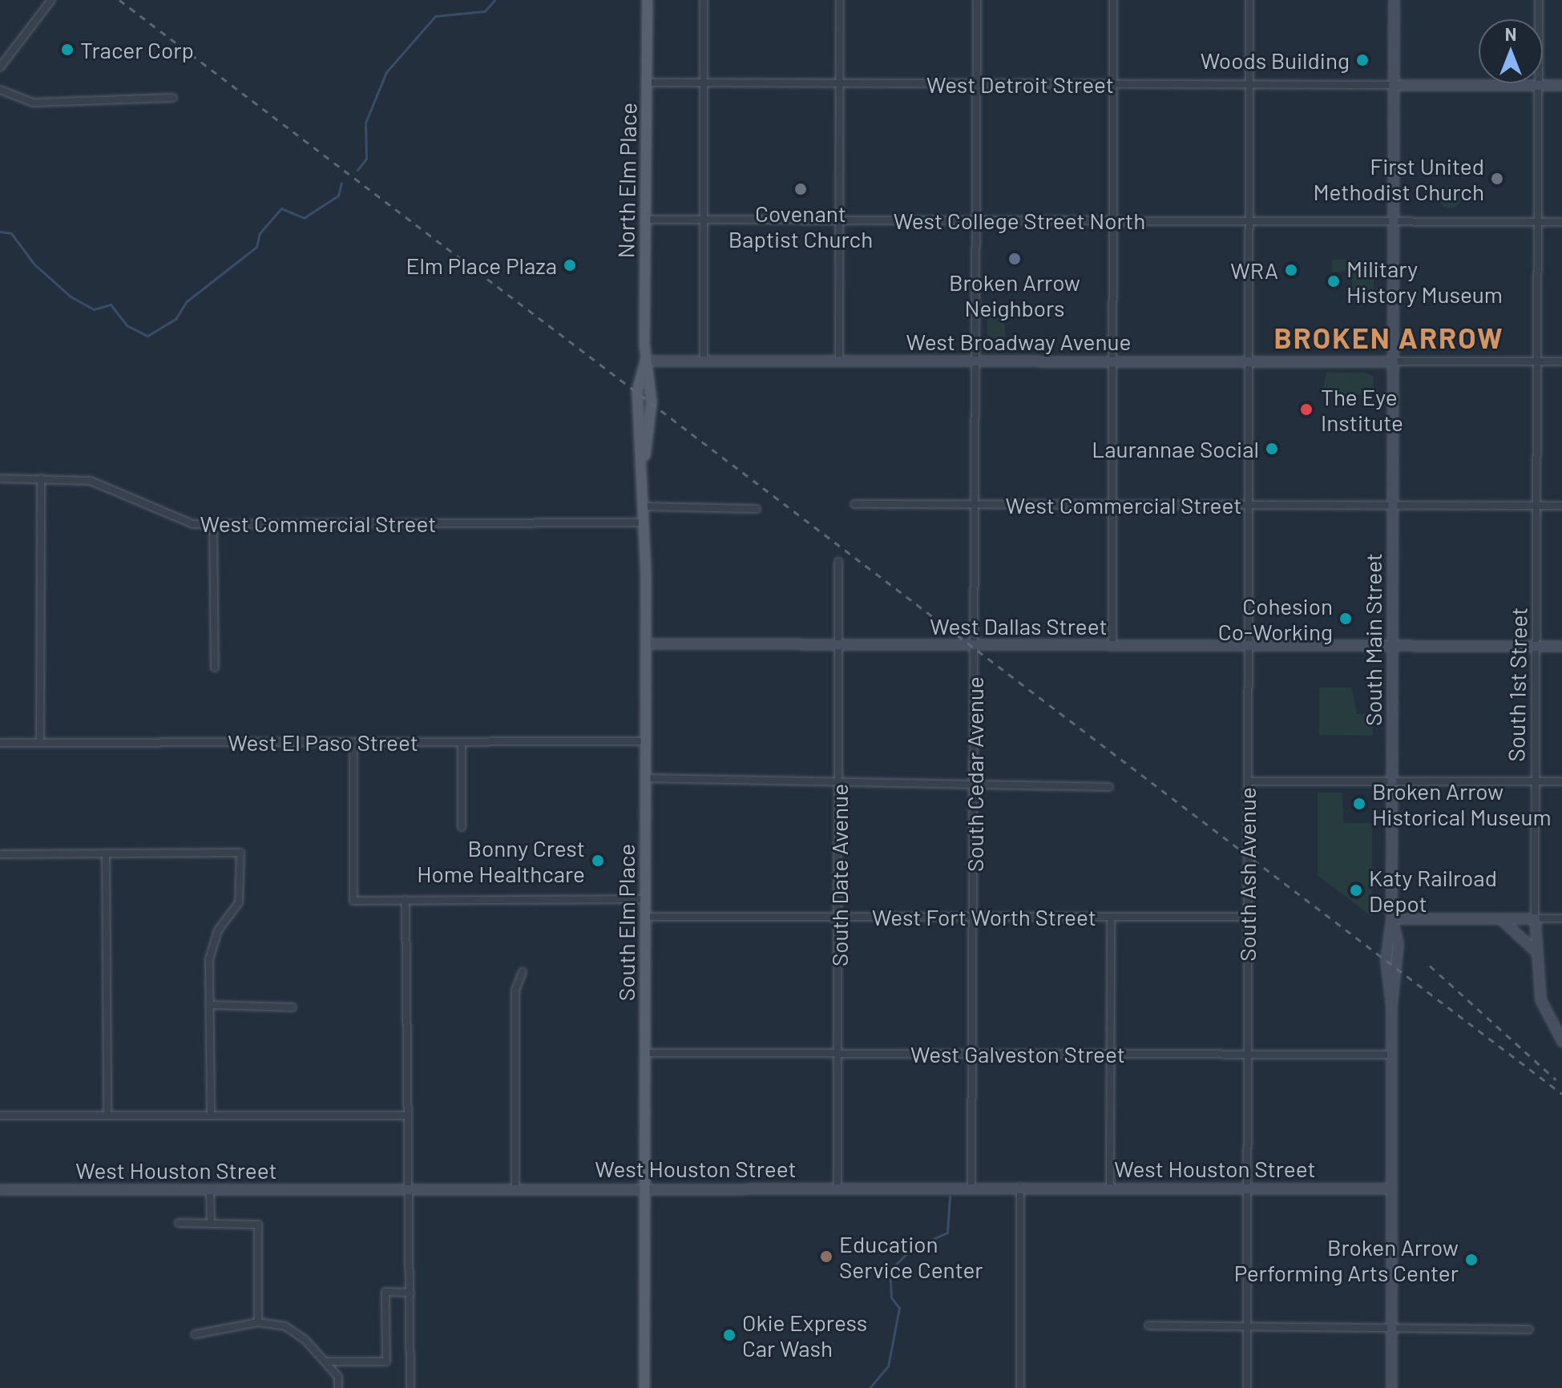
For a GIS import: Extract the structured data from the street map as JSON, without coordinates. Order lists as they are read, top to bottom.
{
  "streets": {
    "main road": [
      "North Elm Place",
      "West Broadway Avenue",
      "West Dallas Street",
      "South Main Street",
      "South 1st Street",
      "South Elm Place",
      "West Houston Street"
    ],
    "street": [
      "West Detroit Street",
      "West College Street North",
      "West Commercial Street",
      "West El Paso Street",
      "South Cedar Avenue",
      "South Ash Avenue",
      "South Date Avenue",
      "West Fort Worth Street",
      "West Galveston Street"
    ]
  },
  "crossings": [
    ["West Detroit Street", "North Elm Place"],
    ["West Detroit Street", "South Main Street"],
    ["West Detroit Street", "South Cedar Avenue"],
    ["West Detroit Street", "South Ash Avenue"],
    ["North Elm Place", "West College Street North"],
    ["North Elm Place", "West Broadway Avenue"],
    ["North Elm Place", "South Elm Place"],
    ["West College Street North", "South Main Street"],
    ["West College Street North", "South 1st Street"],
    ["West College Street North", "South Cedar Avenue"],
    ["West College Street North", "South Ash Avenue"],
    ["West Broadway Avenue", "South Main Street"],
    ["West Broadway Avenue", "South Cedar Avenue"],
    ["West Broadway Avenue", "South Ash Avenue"],
    ["West Broadway Avenue", "South Elm Place"],
    ["West Commercial Street", "South Main Street"],
    ["West Commercial Street", "South 1st Street"],
    ["West Commercial Street", "South Cedar Avenue"],
    ["West Commercial Street", "South Ash Avenue"],
    ["West Commercial Street", "South Elm Place"],
    ["West Dallas Street", "South Main Street"],
    ["West Dallas Street", "South 1st Street"],
    ["West Dallas Street", "South Cedar Avenue"],
    ["West Dallas Street", "South Ash Avenue"],
    ["West Dallas Street", "South Date Avenue"],
    ["West Dallas Street", "South Elm Place"],
    ["South Main Street", "West Galveston Street"],
    ["South Main Street", "West Houston Street"],
    ["West El Paso Street", "South Elm Place"],
    ["South Cedar Avenue", "West Fort Worth Street"],
    ["South Cedar Avenue", "West Galveston Street"],
    ["South Cedar Avenue", "West Houston Street"],
    ["South Ash Avenue", "West Fort Worth Street"],
    ["South Ash Avenue", "West Galveston Street"],
    ["South Ash Avenue", "West Houston Street"],
    ["South Date Avenue", "West Fort Worth Street"],
    ["South Date Avenue", "West Galveston Street"],
    ["South Date Avenue", "West Houston Street"],
    ["West Fort Worth Street", "South Elm Place"],
    ["South Elm Place", "West Galveston Street"],
    ["South Elm Place", "West Houston Street"]
  ],
  "districts": ["BROKEN ARROW"],
  "places": [
    "Tracer Corp",
    "Woods Building",
    "First United Methodist Church",
    "Covenant Baptist Church",
    "Broken Arrow Neighbors",
    "Elm Place Plaza",
    "WRA",
    "Military History Museum",
    "The Eye Institute",
    "Laurannae Social",
    "Cohesion Co-Working",
    "Broken Arrow Historical Museum",
    "Bonny Crest Home Healthcare",
    "Katy Railroad Depot",
    "Education Service Center",
    "Broken Arrow Performing Arts Center",
    "Okie Express Car Wash"
  ],
  "north": "top"
}
